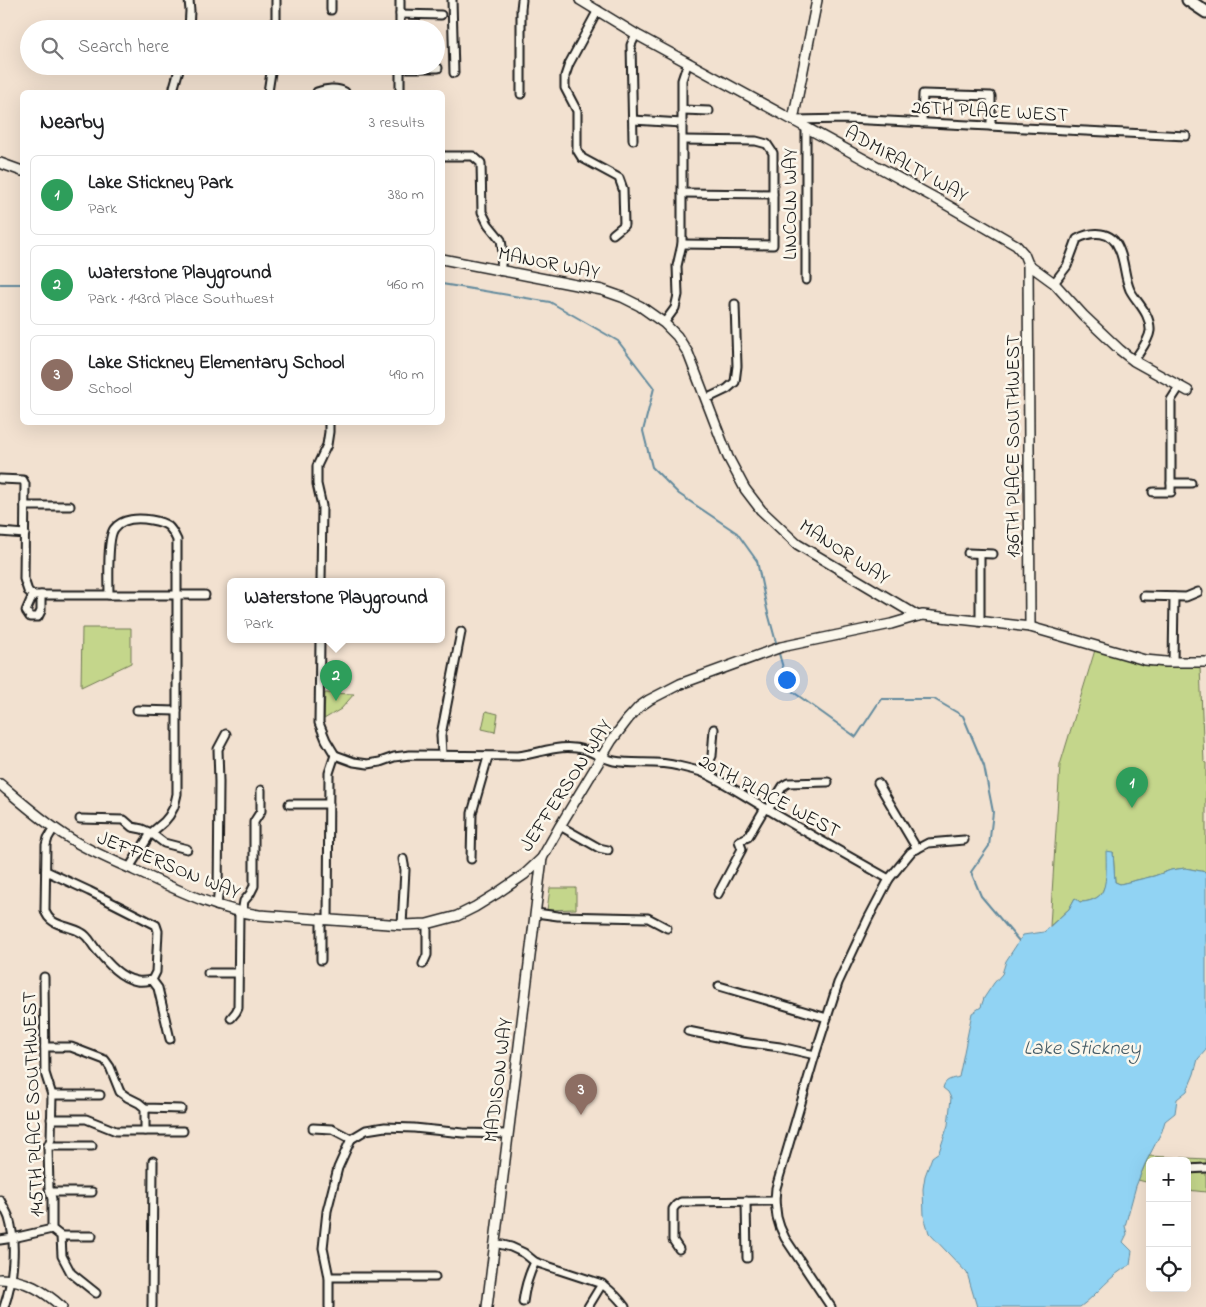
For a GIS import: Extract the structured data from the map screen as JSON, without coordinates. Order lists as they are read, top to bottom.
{
  "streets": {
    "street": [
      "26TH PLACE WEST",
      "ADMIRALTY WAY",
      "LINCOLN WAY",
      "MANOR WAY",
      "136TH PLACE SOUTHWEST",
      "JEFFERSON WAY",
      "20TH PLACE WEST",
      "MADISON WAY",
      "145TH PLACE SOUTHWEST"
    ]
  },
  "crossings": [
    ["26TH PLACE WEST", "ADMIRALTY WAY"],
    ["26TH PLACE WEST", "LINCOLN WAY"],
    ["ADMIRALTY WAY", "LINCOLN WAY"],
    ["ADMIRALTY WAY", "136TH PLACE SOUTHWEST"],
    ["MANOR WAY", "136TH PLACE SOUTHWEST"],
    ["MANOR WAY", "JEFFERSON WAY"],
    ["JEFFERSON WAY", "20TH PLACE WEST"],
    ["JEFFERSON WAY", "MADISON WAY"]
  ],
  "water": ["Lake Stickney"],
  "page": {
    "search": "Search here",
    "heading": ["Nearby", "3 results"],
    "list": [
      {
        "mark": "1",
        "name": "Lake Stickney Park",
        "note": "Park",
        "value": "380 m"
      },
      {
        "mark": "2",
        "name": "Waterstone Playground",
        "note": "Park · 143rd Place Southwest",
        "value": "460 m"
      },
      {
        "mark": "3",
        "name": "Lake Stickney Elementary School",
        "note": "School",
        "value": "490 m"
      }
    ],
    "popup": ["Waterstone Playground", "Park"],
    "pins": ["2", "1", "3"],
    "map_buttons": ["+", "−"]
  }
}
